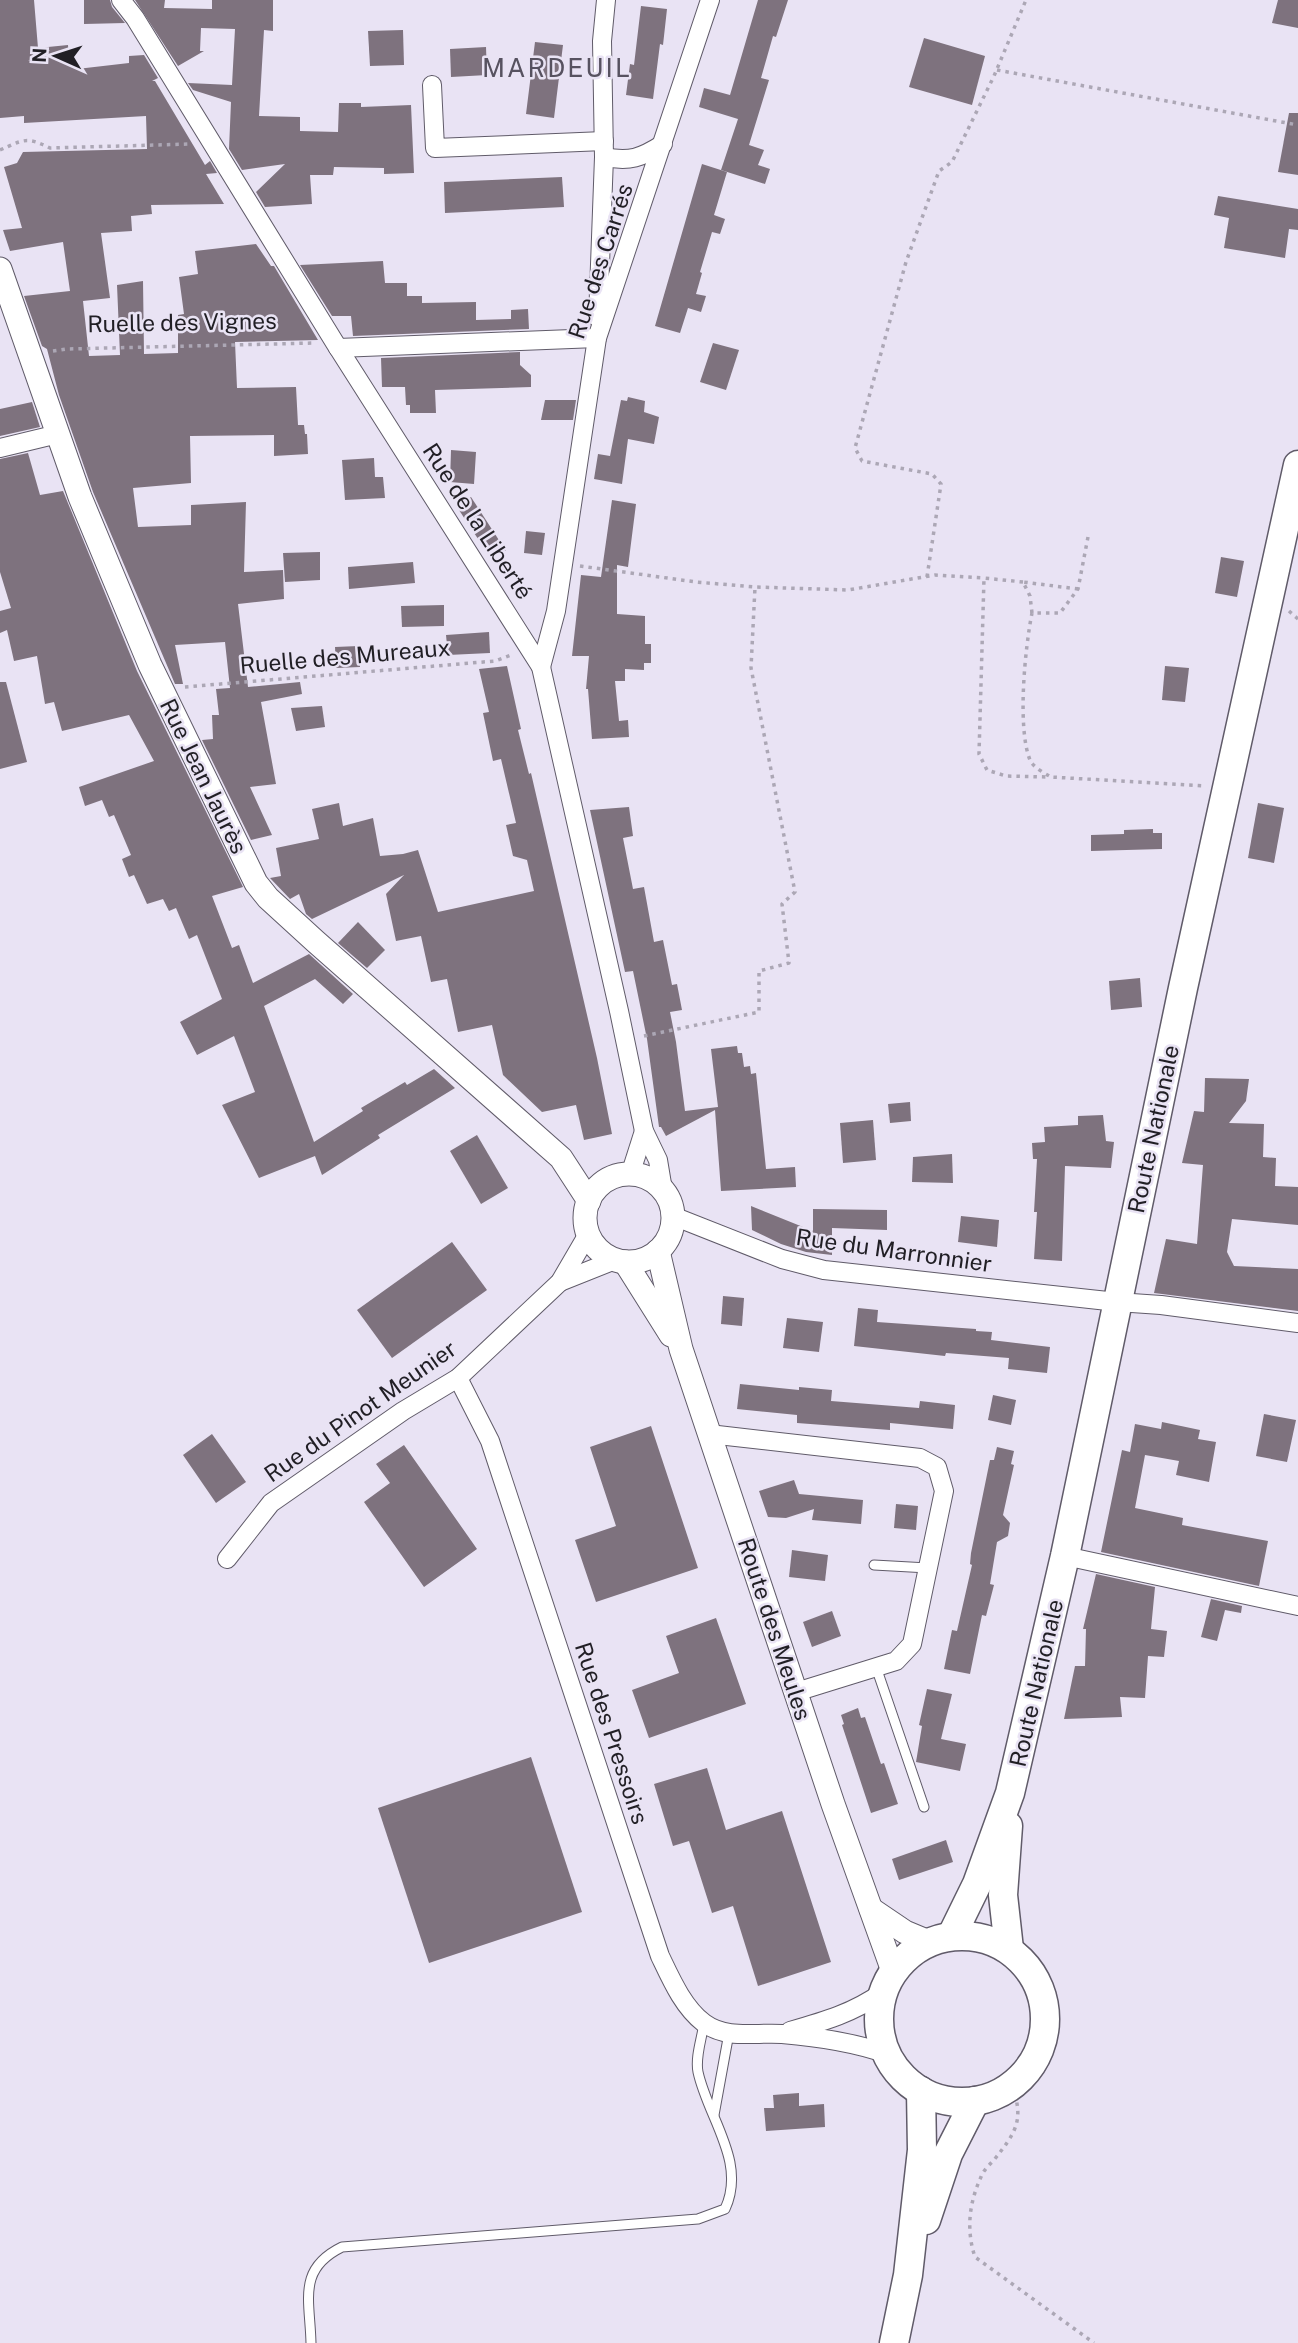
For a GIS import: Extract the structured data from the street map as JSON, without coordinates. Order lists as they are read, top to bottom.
{
  "streets": {
    "main road": ["Route Nationale"],
    "street": [
      "Rue des Carrés",
      "Rue de la Liberté",
      "Rue Jean Jaurès",
      "Rue du Marronnier",
      "Rue du Pinot Meunier",
      "Route des Meules",
      "Rue des Pressoirs"
    ],
    "path": ["Ruelle des Vignes", "Ruelle des Mureaux"]
  },
  "crossings": [
    ["Rue des Carrés", "Rue de la Liberté"],
    ["Ruelle des Vignes", "Rue de la Liberté"],
    ["Ruelle des Vignes", "Rue Jean Jaurès"],
    ["Rue de la Liberté", "Ruelle des Mureaux"],
    ["Rue de la Liberté", "Rue Jean Jaurès"],
    ["Rue de la Liberté", "Rue du Marronnier"],
    ["Rue de la Liberté", "Rue du Pinot Meunier"],
    ["Rue de la Liberté", "Route des Meules"],
    ["Ruelle des Mureaux", "Rue Jean Jaurès"],
    ["Rue Jean Jaurès", "Rue du Marronnier"],
    ["Rue Jean Jaurès", "Rue du Pinot Meunier"],
    ["Rue Jean Jaurès", "Route des Meules"],
    ["Route Nationale", "Rue du Marronnier"],
    ["Rue du Marronnier", "Rue du Pinot Meunier"],
    ["Rue du Marronnier", "Route des Meules"],
    ["Rue du Pinot Meunier", "Route des Meules"],
    ["Rue du Pinot Meunier", "Rue des Pressoirs"],
    ["Route des Meules", "Rue des Pressoirs"]
  ],
  "districts": ["MARDEUIL"],
  "north": "left"
}
